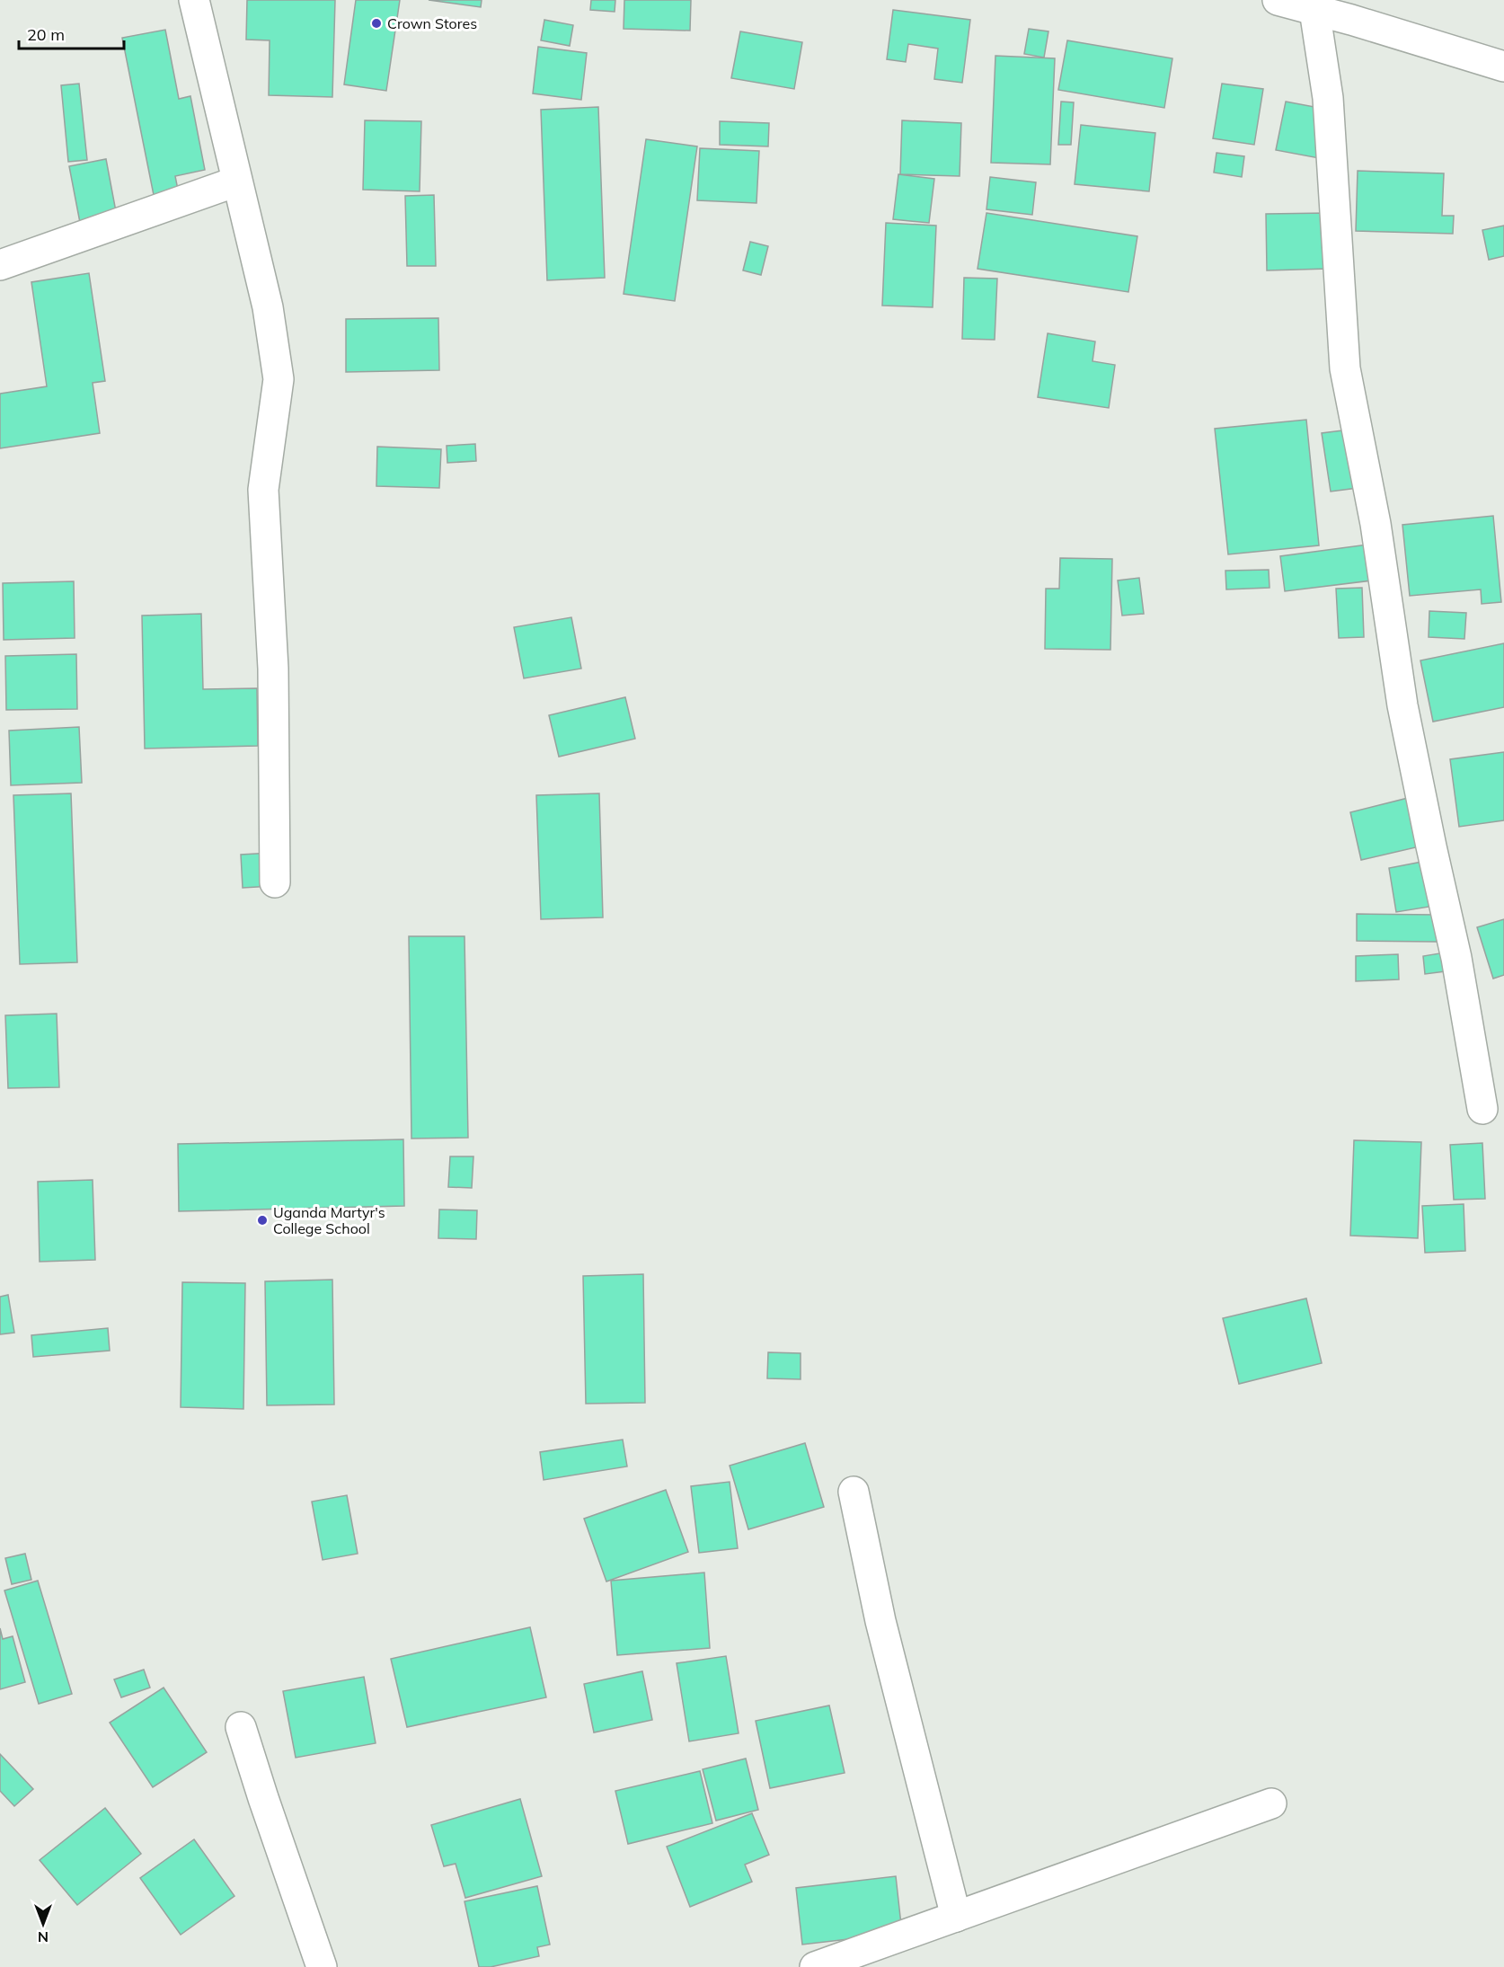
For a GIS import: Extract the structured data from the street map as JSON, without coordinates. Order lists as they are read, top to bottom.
{
  "places": ["Crown Stores", "Uganda Martyr's College School"],
  "scale_bar": "20 m",
  "north": "bottom"
}
